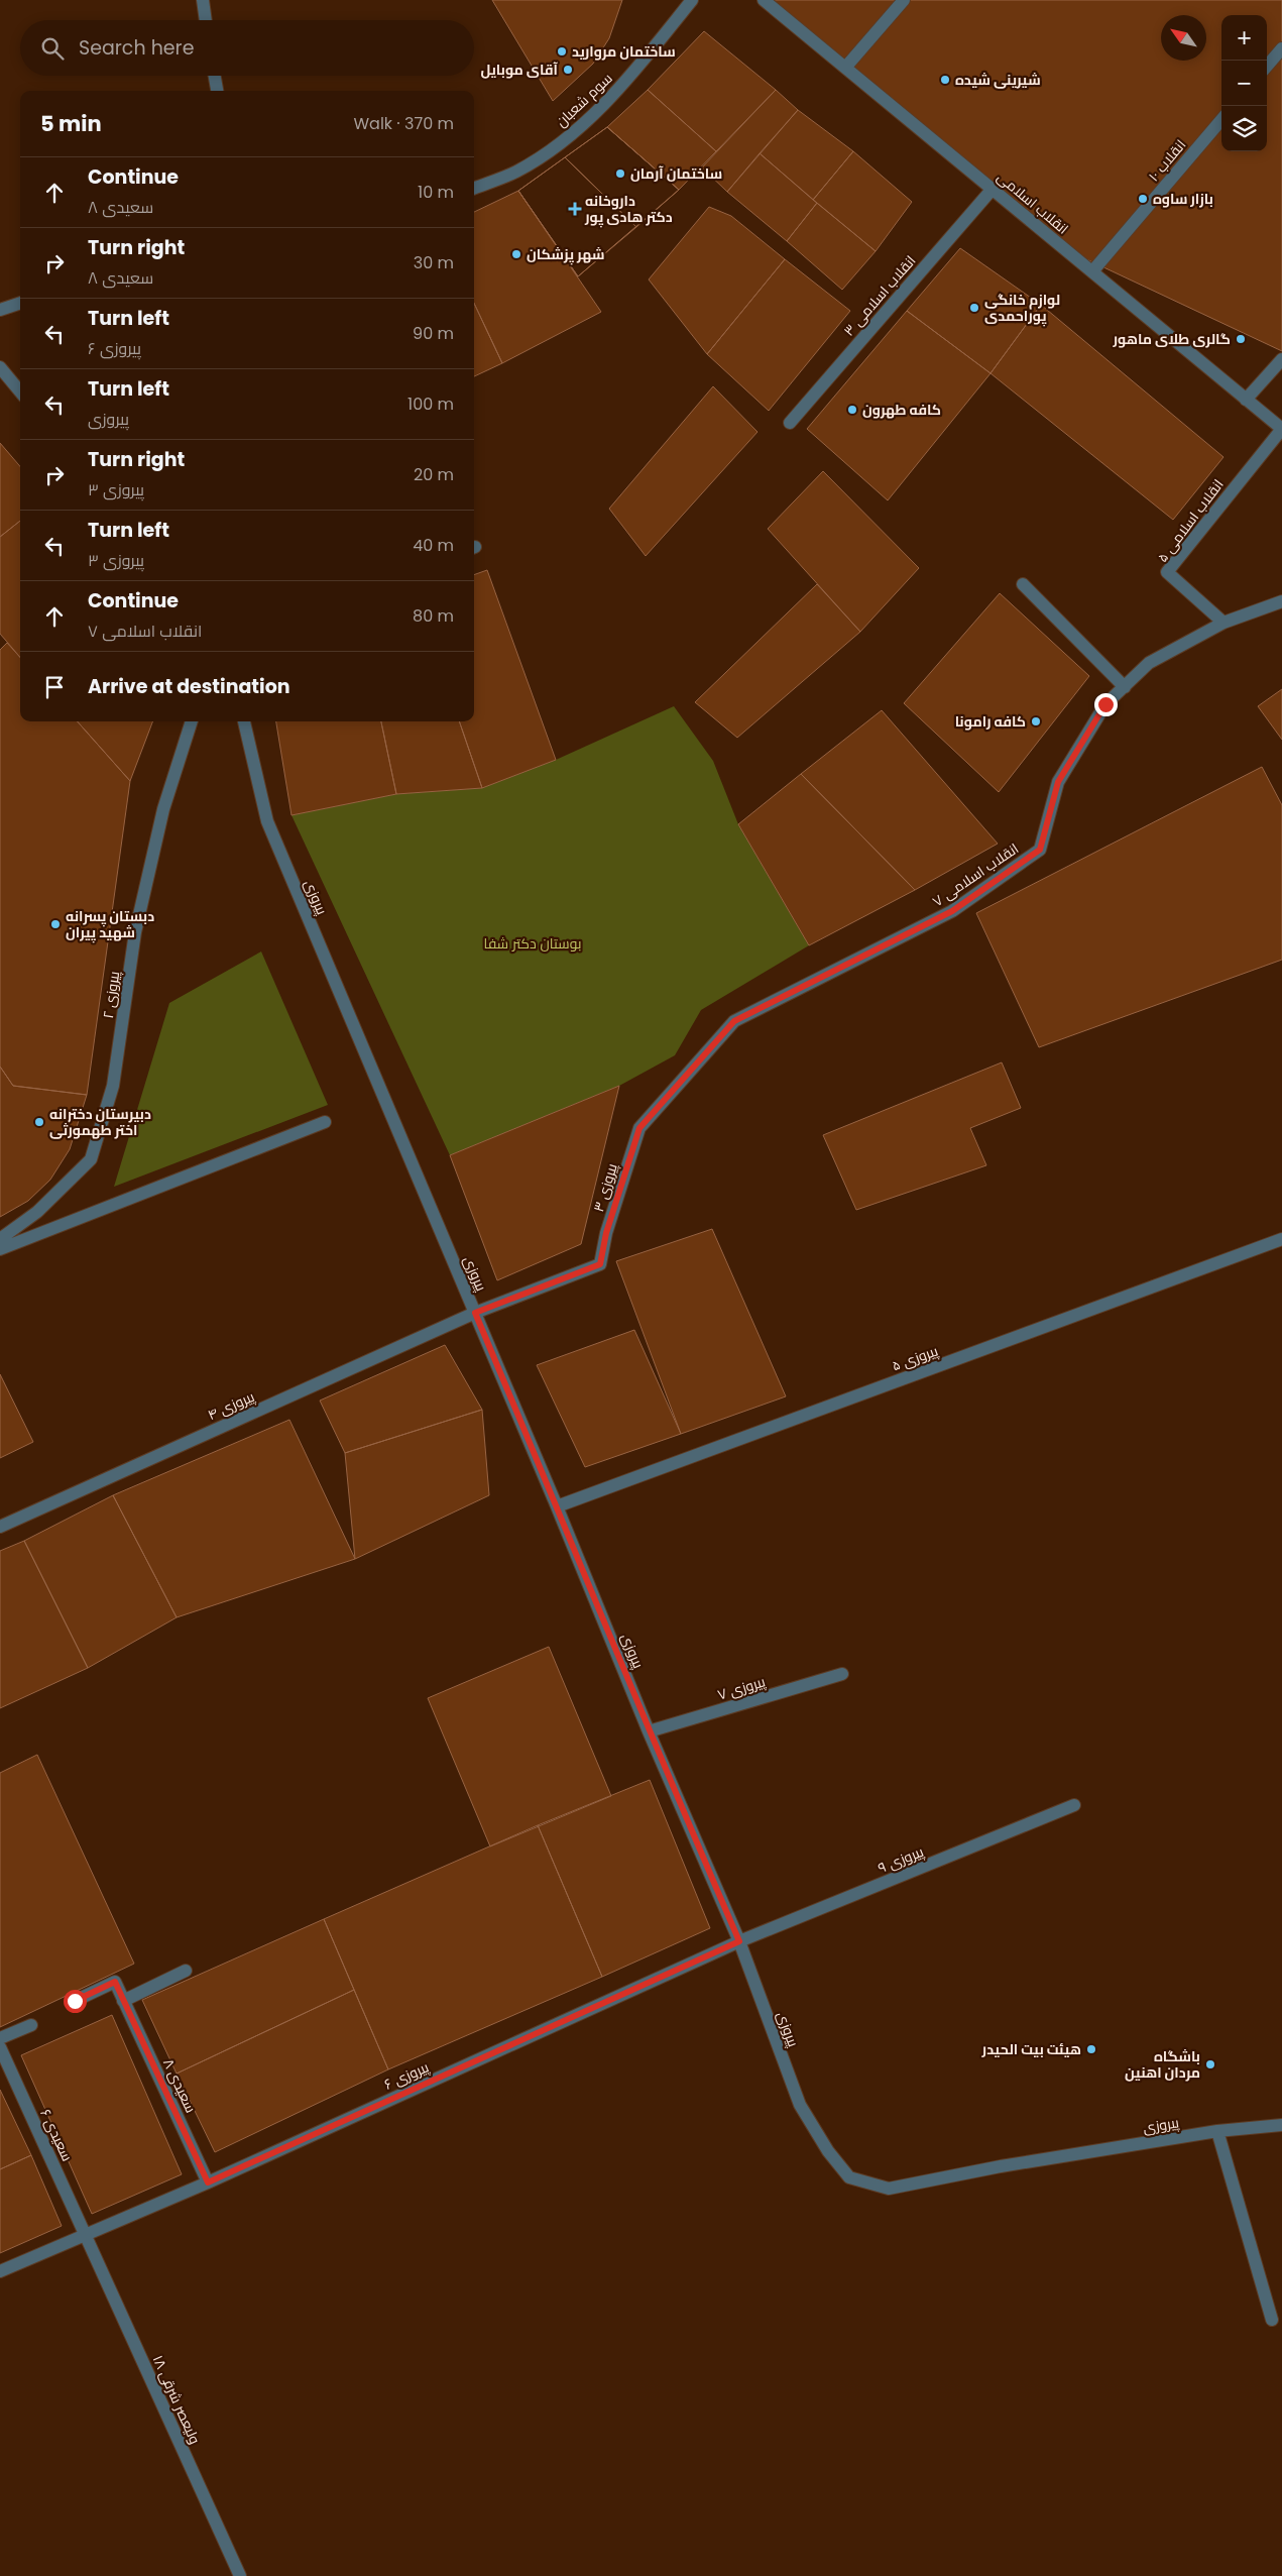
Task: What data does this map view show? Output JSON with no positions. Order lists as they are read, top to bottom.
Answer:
{
  "streets": {
    "street": [
      "سوم شعبان",
      "انقلاب ۱۰",
      "انقلاب اسلامی",
      "انقلاب اسلامی ۳",
      "انقلاب اسلامی ۵",
      "انقلاب اسلامی ۷",
      "پیروزی",
      "پیروزی ۲",
      "پیروزی ۳",
      "پیروزی ۵",
      "پیروزی ۴",
      "پیروزی ۷",
      "پیروزی ۹",
      "پیروزی ۶",
      "سعیدی ۸",
      "سعیدی ۶",
      "ولیعصر شرقی ۱۸"
    ]
  },
  "crossings": [
    ["انقلاب ۱۰", "انقلاب اسلامی"],
    ["انقلاب اسلامی", "انقلاب اسلامی ۳"],
    ["انقلاب اسلامی", "انقلاب اسلامی ۵"],
    ["انقلاب اسلامی ۵", "انقلاب اسلامی ۷"],
    ["انقلاب اسلامی ۷", "پیروزی ۳"],
    ["پیروزی", "پیروزی ۳"],
    ["پیروزی", "پیروزی ۵"],
    ["پیروزی", "پیروزی ۴"],
    ["پیروزی", "پیروزی ۷"],
    ["پیروزی", "پیروزی ۹"],
    ["پیروزی", "پیروزی ۶"],
    ["پیروزی ۳", "پیروزی ۴"],
    ["پیروزی ۹", "پیروزی ۶"],
    ["پیروزی ۶", "سعیدی ۸"],
    ["پیروزی ۶", "سعیدی ۶"],
    ["پیروزی ۶", "ولیعصر شرقی ۱۸"],
    ["سعیدی ۶", "ولیعصر شرقی ۱۸"]
  ],
  "parks": ["بوستان دکتر شفا"],
  "places": {
    "other": [
      "ساختمان مروارید",
      "آقای موبایل",
      "شیرینی شیده",
      "ساختمان آرمان",
      "بازار ساوه",
      "شهر پزشکان",
      "لوازم خانگی پوراحمدی",
      "گالری طلای ماهور",
      "کافه طهرون",
      "کافه رامونا",
      "دبستان پسرانه شهید پیران",
      "دبیرستان دخترانه اختر طهمورثی",
      "هیئت بیت الحیدر",
      "باشگاه مردان اهنین"
    ],
    "health": ["داروخانه دکتر هادی پور"]
  },
  "north": "top left",
  "page": {
    "map_buttons": ["+", "−"],
    "search": "Search here",
    "heading": ["5 min", "Walk · 370 m"],
    "list": [
      ["Continue", "سعیدی ۸", "10 m"],
      ["Turn right", "سعیدی ۸", "30 m"],
      ["Turn left", "پیروزی ۶", "90 m"],
      ["Turn left", "پیروزی", "100 m"],
      ["Turn right", "پیروزی ۳", "20 m"],
      ["Turn left", "پیروزی ۳", "40 m"],
      ["Continue", "انقلاب اسلامی ۷", "80 m"],
      "Arrive at destination"
    ]
  }
}
